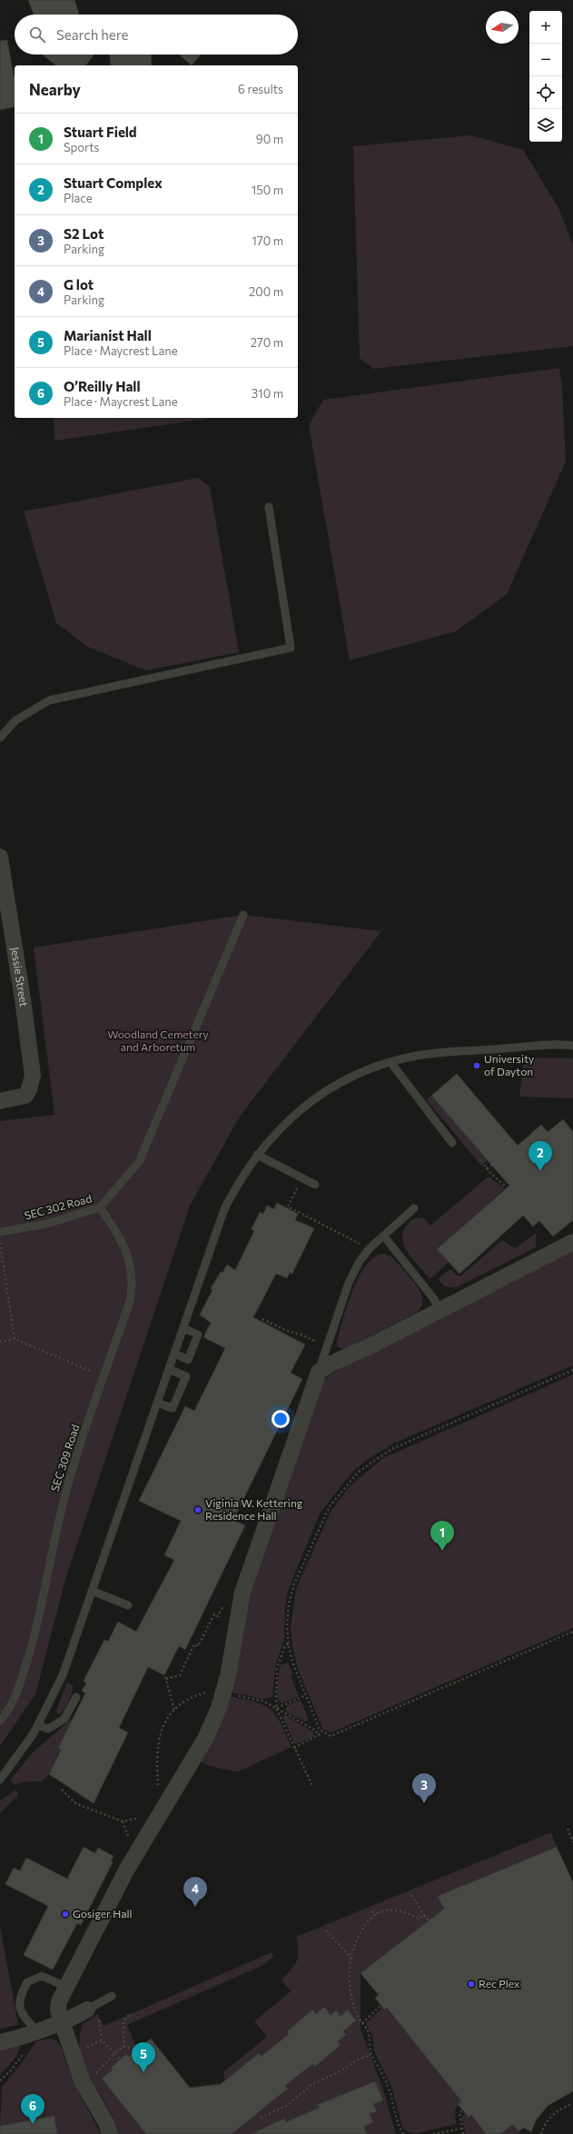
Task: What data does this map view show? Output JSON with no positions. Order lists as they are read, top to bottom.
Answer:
{
  "streets": {
    "street": ["Jessie Street"],
    "lane": ["SEC 302 Road", "SEC 309 Road"]
  },
  "crossings": [
    ["SEC 302 Road", "SEC 309 Road"]
  ],
  "parks": ["Woodland Cemetery and Arboretum"],
  "places": [
    "University of Dayton",
    "Viginia W. Kettering Residence Hall",
    "Gosiger Hall",
    "Rec Plex"
  ],
  "north": "left",
  "page": {
    "map_buttons": ["+", "−"],
    "search": "Search here",
    "heading": ["Nearby", "6 results"],
    "list": [
      {
        "mark": "1",
        "name": "Stuart Field",
        "note": "Sports",
        "value": "90 m"
      },
      {
        "mark": "2",
        "name": "Stuart Complex",
        "note": "Place",
        "value": "150 m"
      },
      {
        "mark": "3",
        "name": "S2 Lot",
        "note": "Parking",
        "value": "170 m"
      },
      {
        "mark": "4",
        "name": "G lot",
        "note": "Parking",
        "value": "200 m"
      },
      {
        "mark": "5",
        "name": "Marianist Hall",
        "note": "Place · Maycrest Lane",
        "value": "270 m"
      },
      {
        "mark": "6",
        "name": "O’Reilly Hall",
        "note": "Place · Maycrest Lane",
        "value": "310 m"
      }
    ],
    "pins": [
      "2",
      "1",
      "3",
      "4",
      "5",
      "6"
    ]
  }
}
